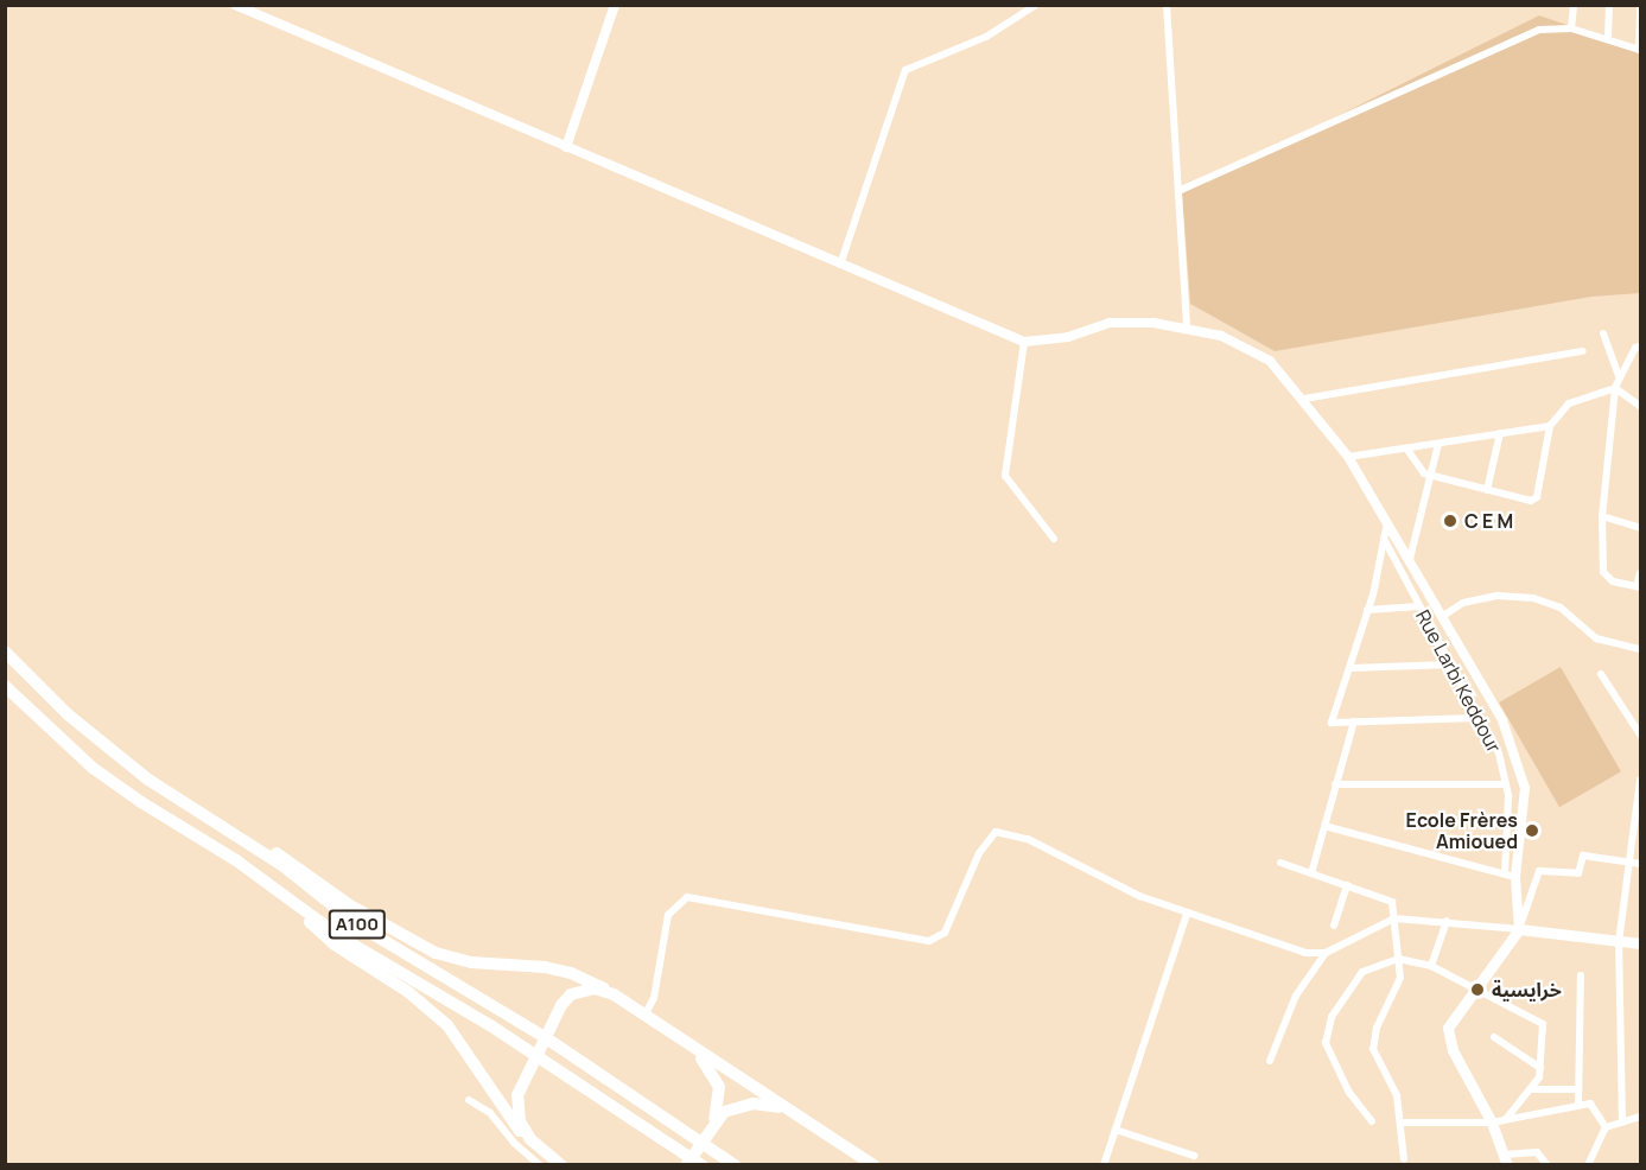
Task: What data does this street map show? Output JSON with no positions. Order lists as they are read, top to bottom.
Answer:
{
  "streets": {
    "highway": ["A100"],
    "street": ["Rue Larbi Keddour"]
  },
  "places": ["C E M", "Ecole Frères Amioued", "خرايسية"]
}
